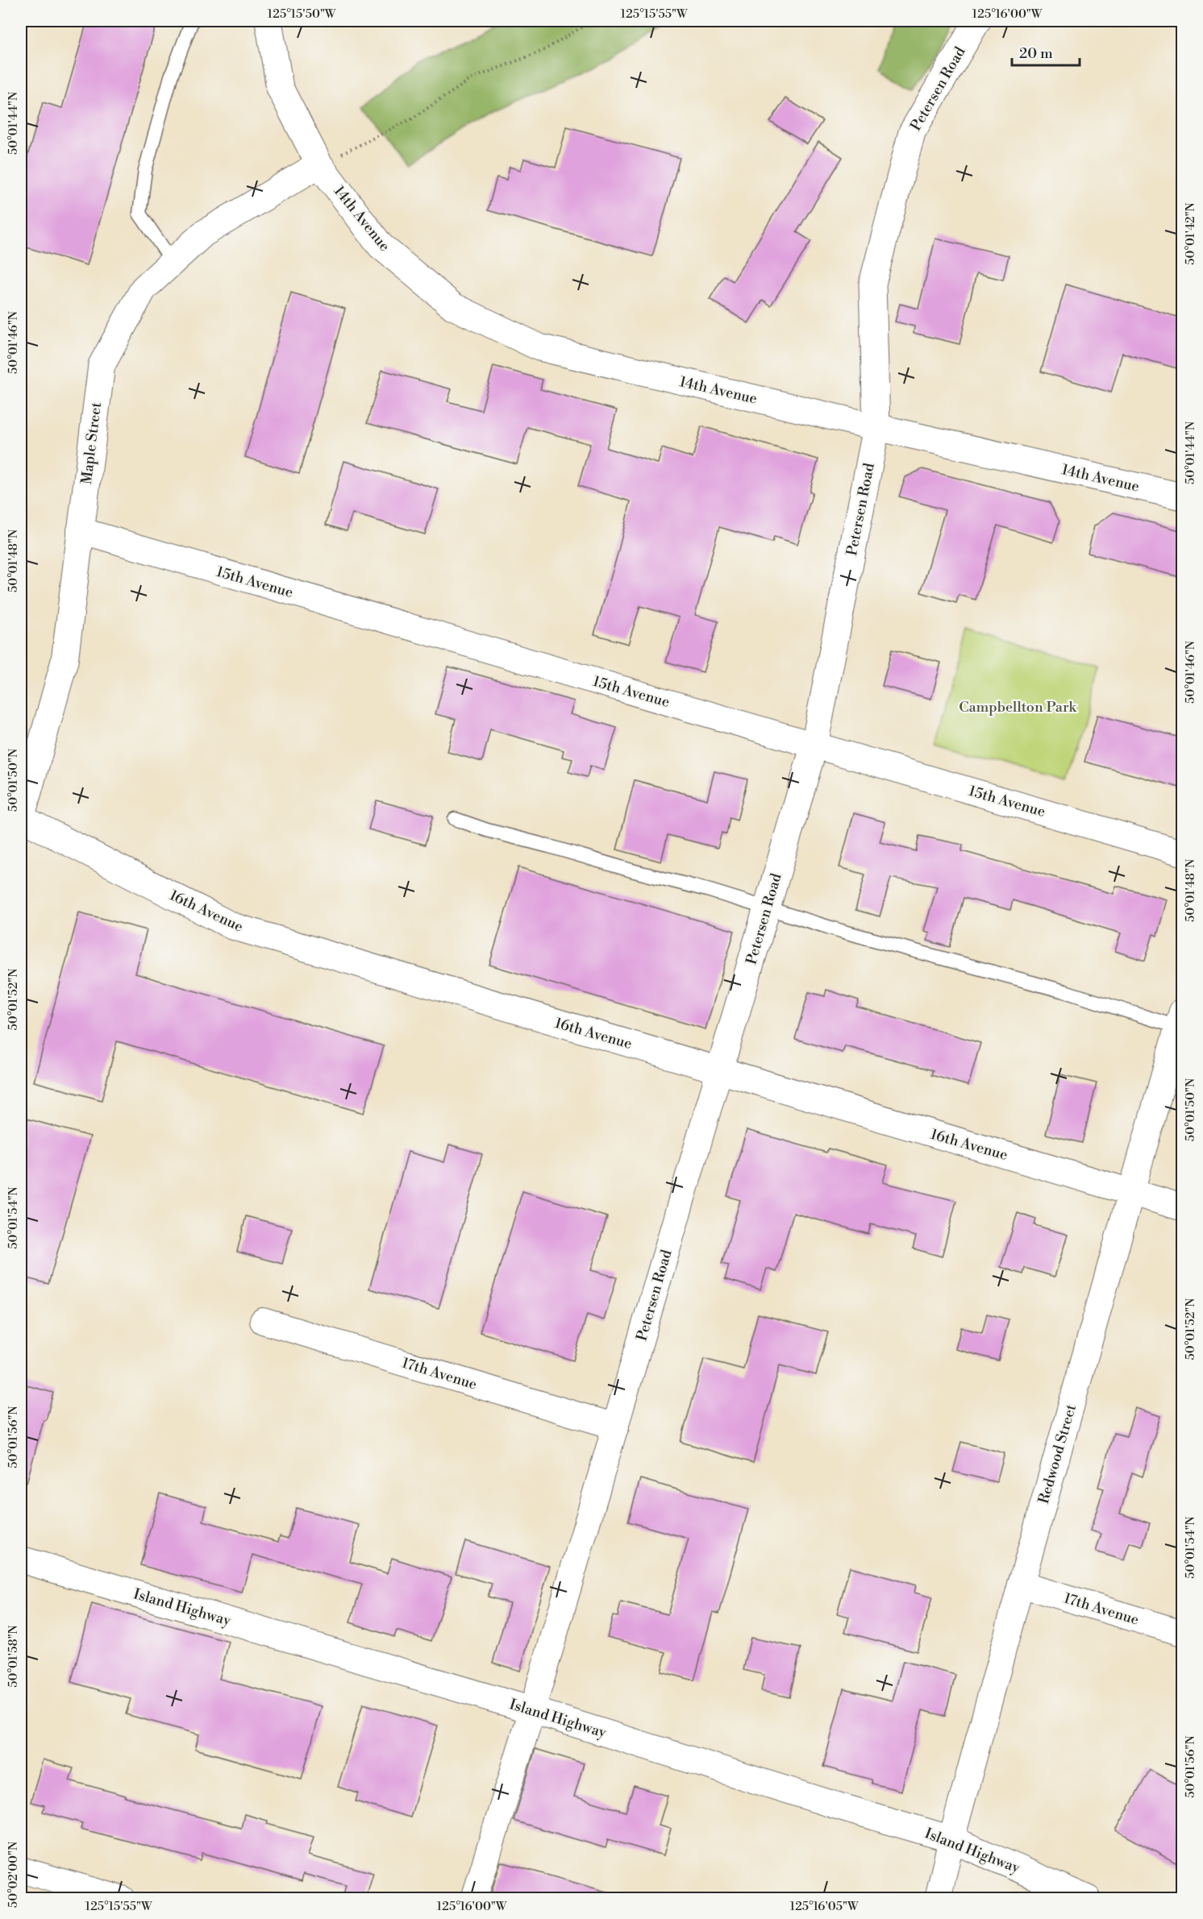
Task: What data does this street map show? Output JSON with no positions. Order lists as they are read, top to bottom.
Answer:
{
  "streets": {
    "street": [
      "Petersen Road",
      "14th Avenue",
      "Maple Street",
      "15th Avenue",
      "16th Avenue",
      "17th Avenue",
      "Redwood Street",
      "Island Highway"
    ]
  },
  "crossings": [
    ["Petersen Road", "14th Avenue"],
    ["Petersen Road", "15th Avenue"],
    ["Petersen Road", "16th Avenue"],
    ["Petersen Road", "17th Avenue"],
    ["Petersen Road", "Island Highway"],
    ["14th Avenue", "Maple Street"],
    ["Maple Street", "15th Avenue"],
    ["Maple Street", "16th Avenue"],
    ["16th Avenue", "Redwood Street"],
    ["17th Avenue", "Redwood Street"],
    ["Redwood Street", "Island Highway"]
  ],
  "parks": ["Campbellton Park"],
  "scale_bar": "20 m",
  "coordinates": [
    "125°15'50\"W",
    "125°15'55\"W",
    "125°16'00\"W",
    "50°01'44\"N",
    "50°01'42\"N",
    "50°01'46\"N",
    "50°01'48\"N",
    "50°01'50\"N",
    "50°01'52\"N",
    "50°01'54\"N",
    "50°01'56\"N",
    "50°01'58\"N",
    "50°02'00\"N",
    "125°16'05\"W"
  ]
}
